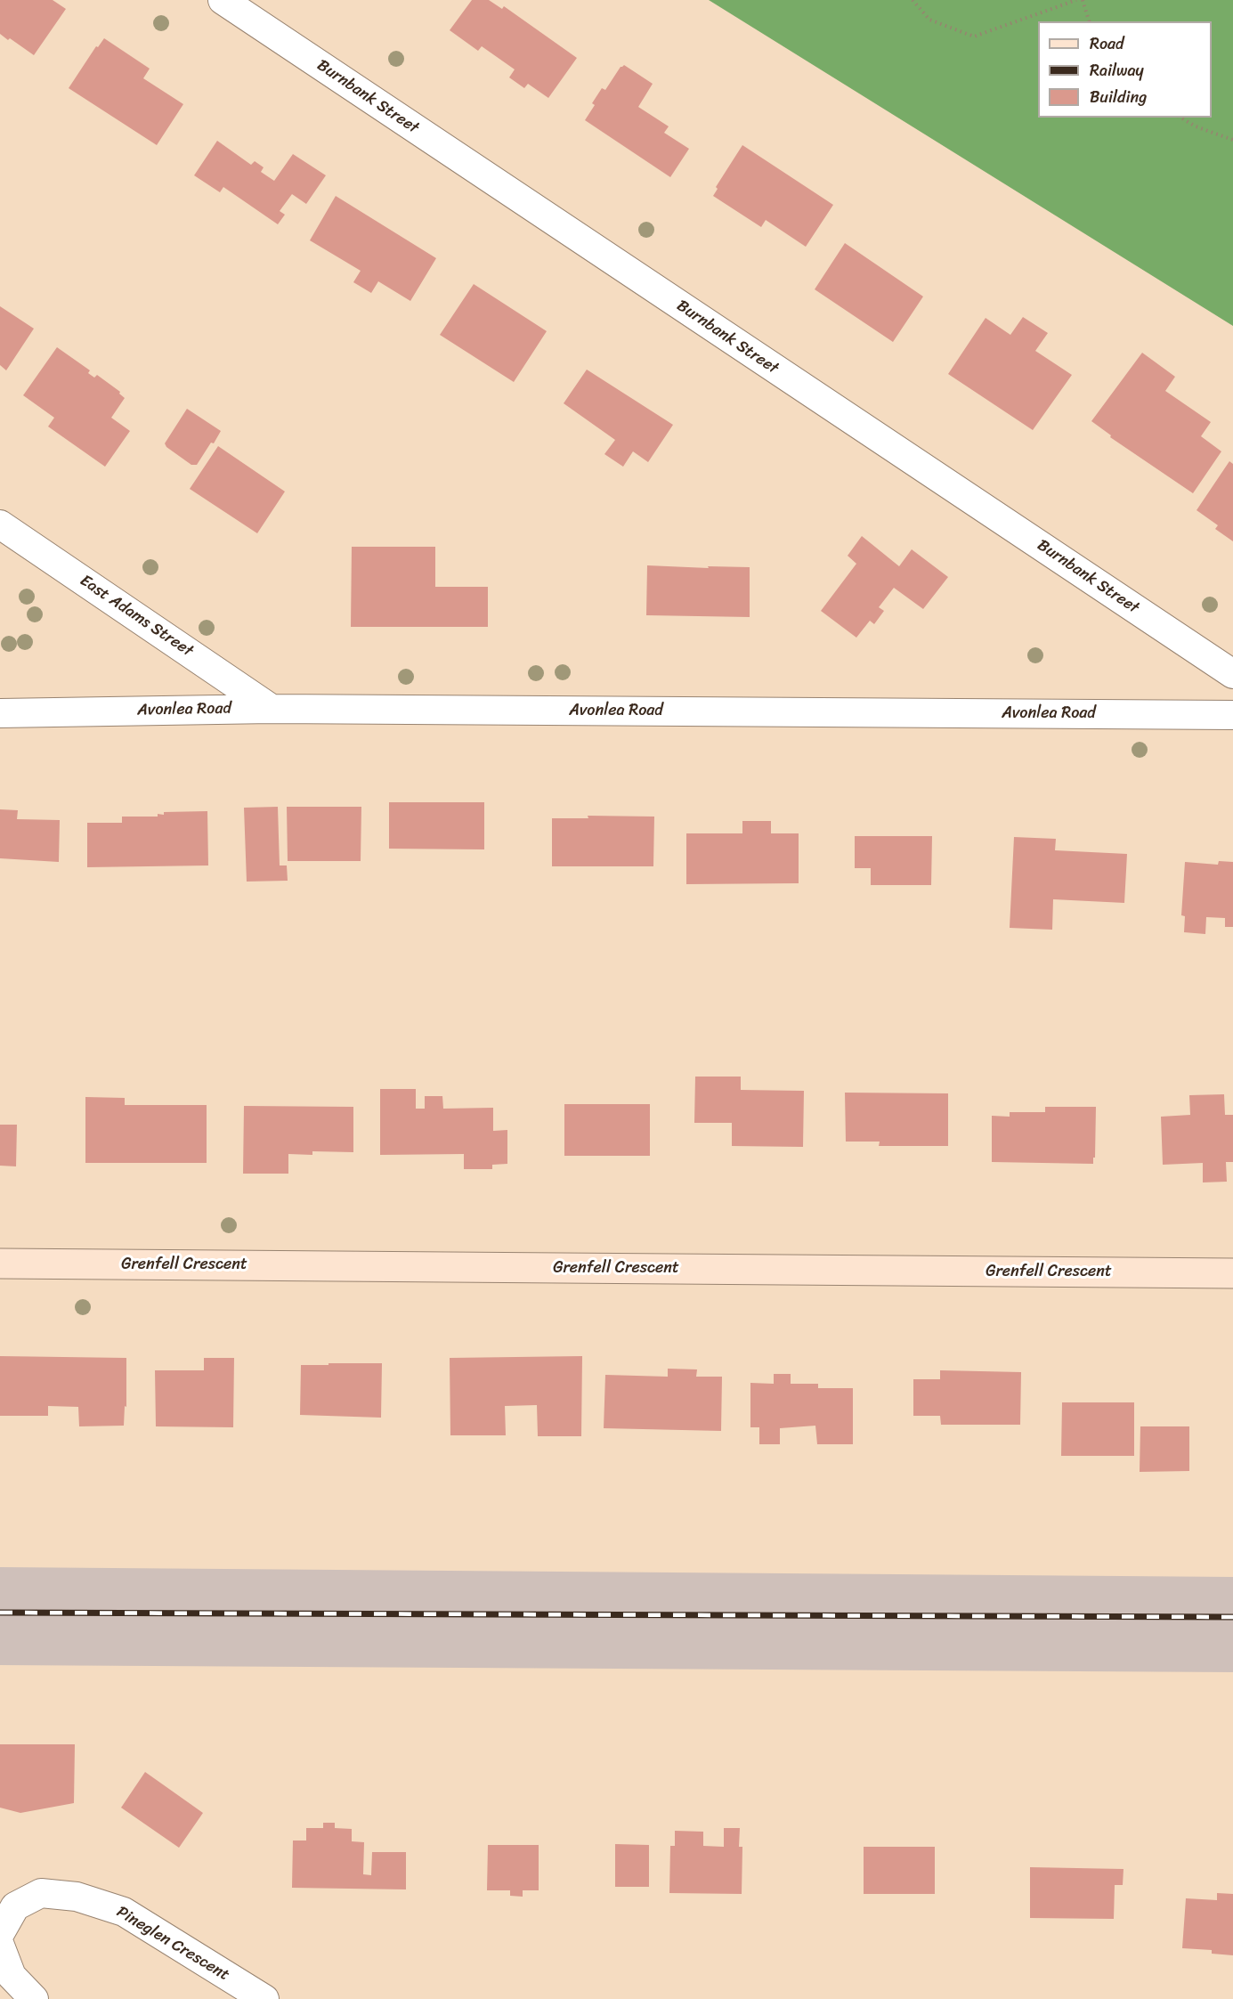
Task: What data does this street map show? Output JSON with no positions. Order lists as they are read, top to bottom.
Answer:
{
  "streets": {
    "street": [
      "Burnbank Street",
      "East Adams Street",
      "Avonlea Road",
      "Grenfell Crescent",
      "Pineglen Crescent"
    ]
  },
  "crossings": [
    ["East Adams Street", "Avonlea Road"]
  ],
  "legend": ["Road", "Railway", "Building"]
}
